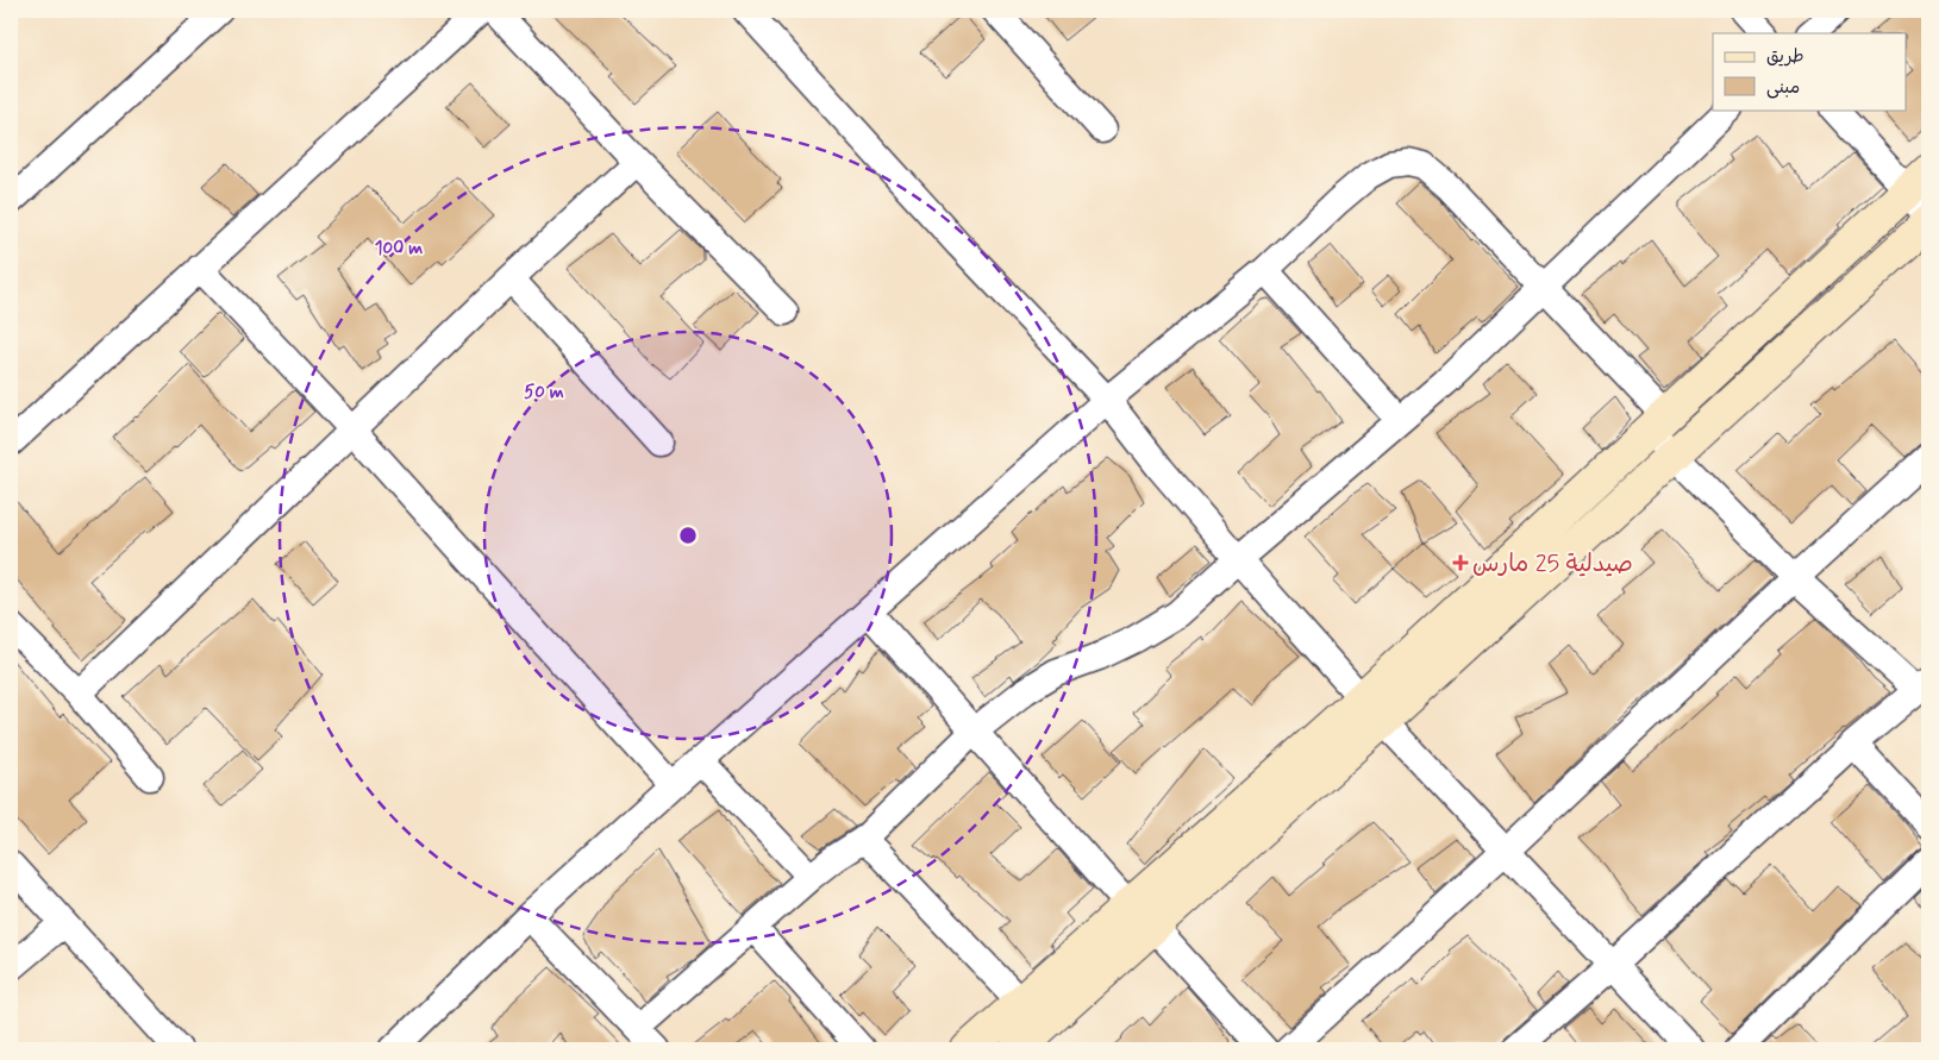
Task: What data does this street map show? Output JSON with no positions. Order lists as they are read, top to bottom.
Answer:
{
  "places": {
    "health": ["صيدلية 25 مارس"]
  },
  "legend": ["طريق", "مبنى"],
  "rings": ["100 m", "50 m"]
}
